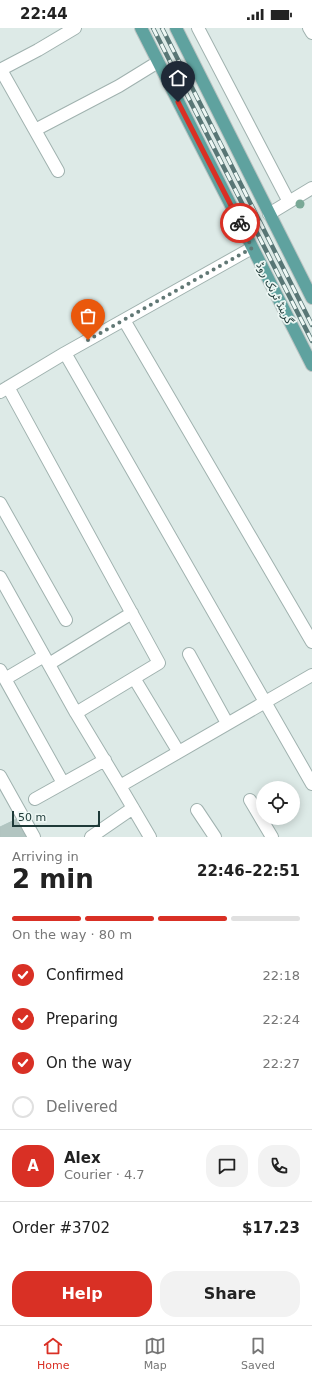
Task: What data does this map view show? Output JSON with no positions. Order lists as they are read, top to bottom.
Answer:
{
  "streets": {
    "main road": ["گرینڈ ٹرنک روڈ"]
  },
  "scale_bar": "50 m",
  "page": {
    "status": "22:44",
    "scale": "50 m",
    "heading": ["2 min", "Arriving in", "22:46–22:51"],
    "panel": [
      "Alex",
      "Courier · 4.7",
      "Order #3702",
      "$17.23"
    ],
    "bar": "On the way · 80 m",
    "list": [
      ["Confirmed", "22:18"],
      ["Preparing", "22:24"],
      ["On the way", "22:27"],
      "Delivered"
    ],
    "round": "A",
    "buttons": ["Help", "Share"],
    "tabs": ["Home", "Map", "Saved"]
  }
}
